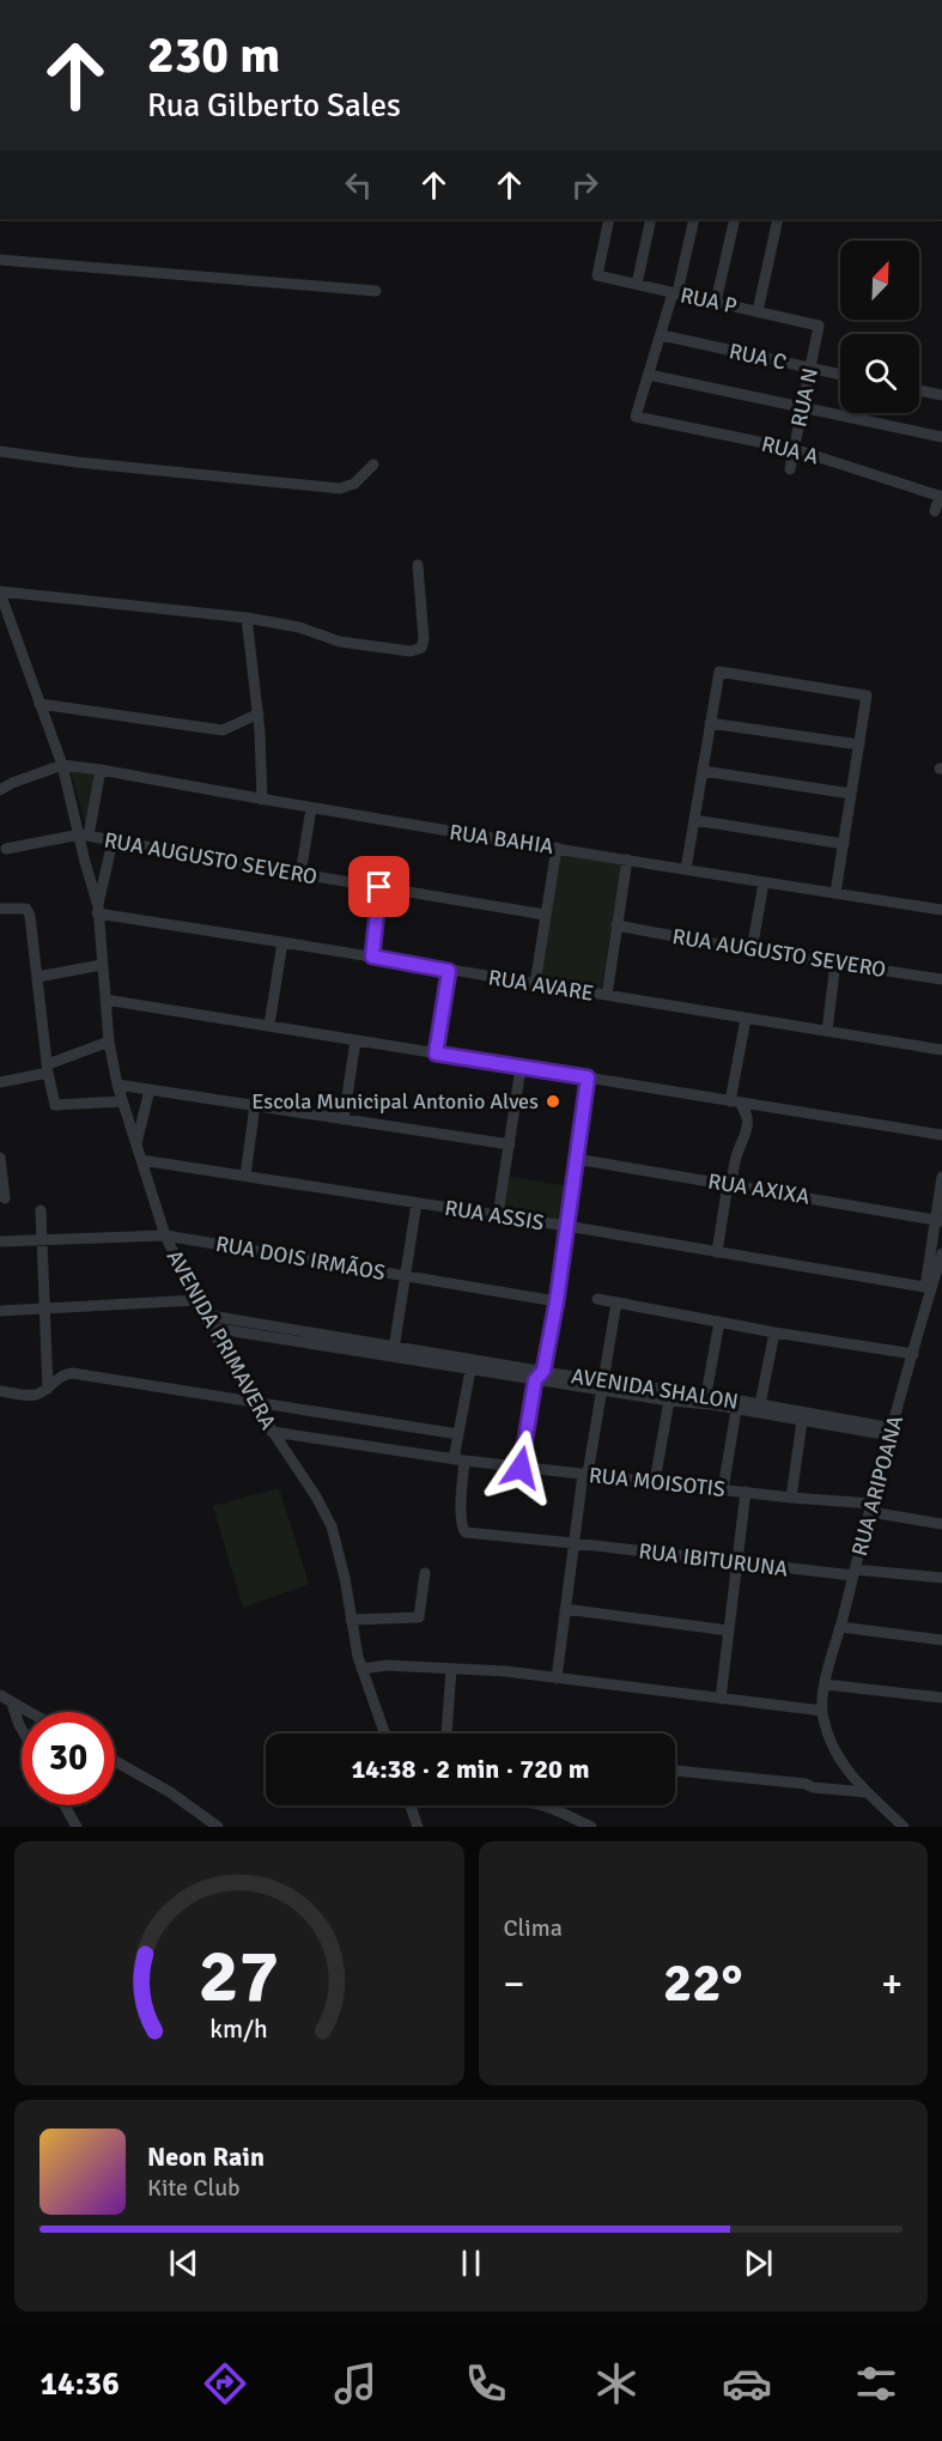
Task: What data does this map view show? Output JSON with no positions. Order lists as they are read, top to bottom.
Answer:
{
  "streets": {
    "street": [
      "RUA P",
      "RUA C",
      "RUA N",
      "RUA A",
      "RUA BAHIA",
      "RUA AUGUSTO SEVERO",
      "RUA AVARE",
      "RUA AXIXA",
      "RUA ASSIS",
      "RUA DOIS IRMÃOS",
      "AVENIDA PRIMAVERA",
      "AVENIDA SHALON",
      "RUA MOISOTIS",
      "RUA ARIPOANA",
      "RUA IBITURUNA"
    ]
  },
  "crossings": [
    ["RUA P", "RUA N"],
    ["RUA C", "RUA N"],
    ["RUA N", "RUA A"],
    ["RUA BAHIA", "AVENIDA PRIMAVERA"],
    ["RUA AUGUSTO SEVERO", "AVENIDA PRIMAVERA"],
    ["RUA AVARE", "AVENIDA PRIMAVERA"],
    ["RUA ASSIS", "AVENIDA PRIMAVERA"],
    ["RUA ASSIS", "RUA ARIPOANA"],
    ["RUA DOIS IRMÃOS", "AVENIDA PRIMAVERA"],
    ["AVENIDA PRIMAVERA", "AVENIDA SHALON"],
    ["AVENIDA PRIMAVERA", "RUA MOISOTIS"],
    ["AVENIDA SHALON", "RUA ARIPOANA"],
    ["RUA MOISOTIS", "RUA ARIPOANA"],
    ["RUA MOISOTIS", "RUA IBITURUNA"],
    ["RUA ARIPOANA", "RUA IBITURUNA"]
  ],
  "places": ["Escola Municipal Antonio Alves"],
  "north": "top right",
  "page": {
    "turn": ["230 m", "Rua Gilberto Sales"],
    "limit": "30",
    "trip": "14:38 · 2 min · 720 m",
    "tile": "Clima",
    "heat": ["−", "22°", "+"],
    "song": ["Neon Rain", "Kite Club"],
    "tabs": "14:36",
    "gauge": ["27", "km/h"]
  }
}
